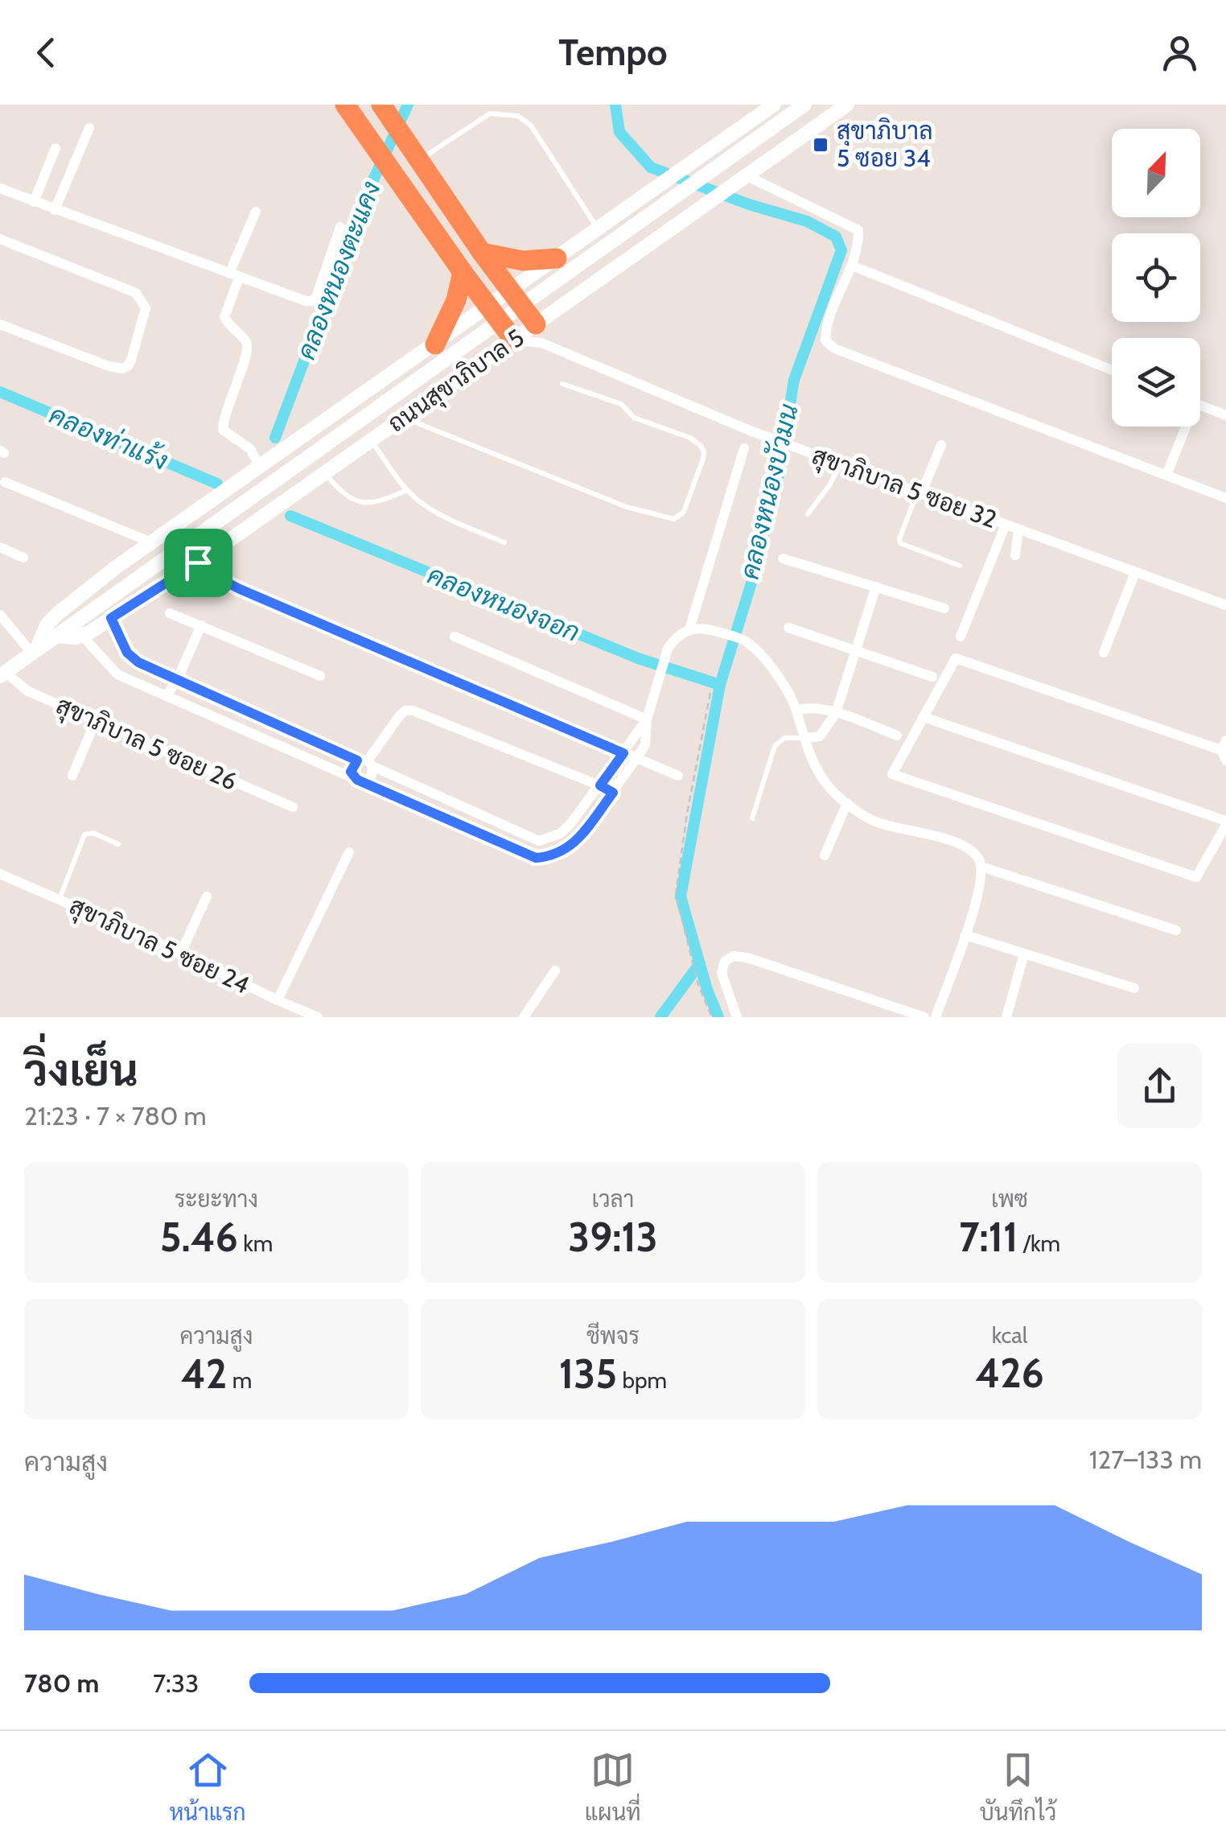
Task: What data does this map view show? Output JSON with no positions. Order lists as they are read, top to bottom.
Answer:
{
  "streets": {
    "main road": ["ถนนสุขาภิบาล 5"],
    "street": ["สุขาภิบาล 5 ซอย 32", "สุขาภิบาล 5 ซอย 26", "สุขาภิบาล 5 ซอย 24"]
  },
  "crossings": [
    ["ถนนสุขาภิบาล 5", "สุขาภิบาล 5 ซอย 32"],
    ["ถนนสุขาภิบาล 5", "สุขาภิบาล 5 ซอย 26"]
  ],
  "water": [
    "คลองหนองตะแคง",
    "คลองท่าแร้ง",
    "คลองหนองบัวมน",
    "คลองหนองจอก"
  ],
  "places": {
    "transit": ["สุขาภิบาล 5 ซอย 34"]
  },
  "north": "top right",
  "page": {
    "header": "Tempo",
    "heading": ["วิ่งเย็น", "21:23 · 7 × 780 m"],
    "stats": [
      ["ระยะทาง", "5.46 km"],
      ["เวลา", "39:13"],
      ["เพซ", "7:11 /km"],
      ["ความสูง", "42 m"],
      ["ชีพจร", "135 bpm"],
      ["kcal", "426"]
    ],
    "chart": ["ความสูง", "127–133 m"],
    "list": [
      {
        "name": "780 m",
        "note": "7:33"
      }
    ],
    "tabs": ["หน้าแรก", "แผนที่", "บันทึกไว้"]
  }
}
